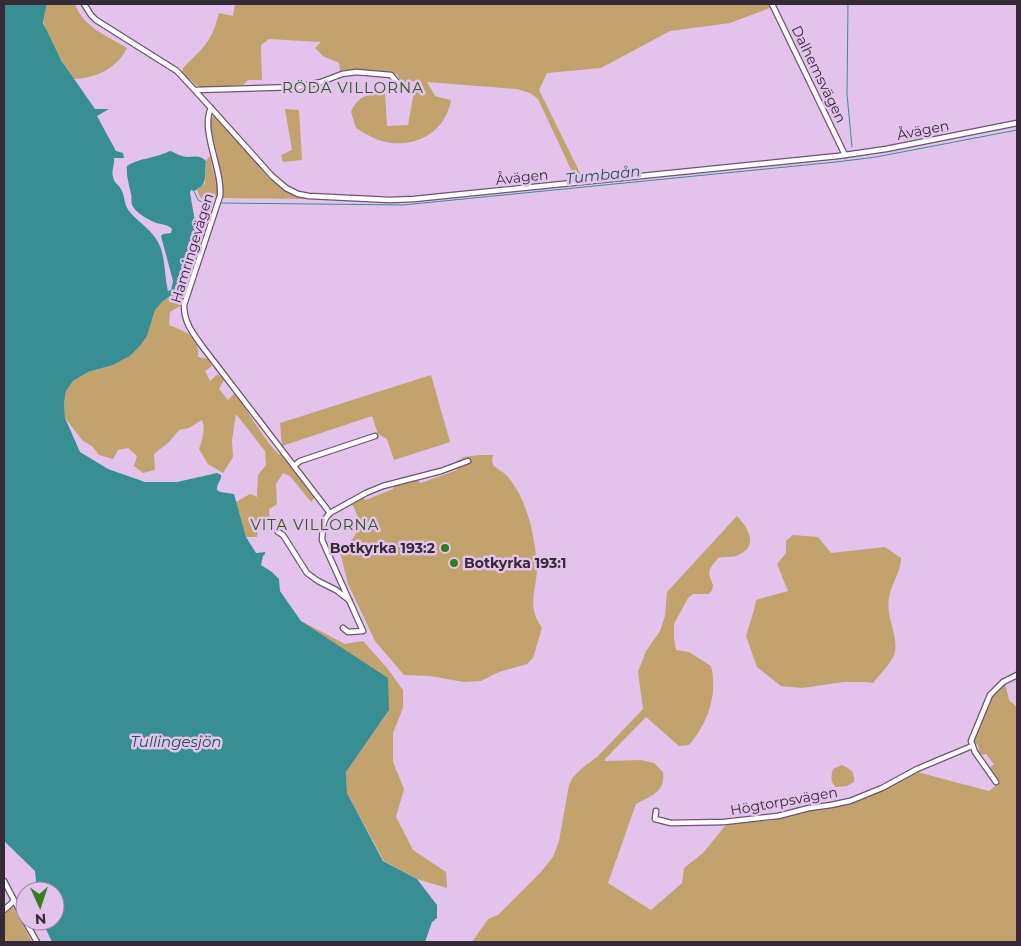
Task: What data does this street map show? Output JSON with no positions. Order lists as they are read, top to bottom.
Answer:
{
  "streets": {
    "street": [
      "Dalhemsvägen",
      "Åvägen",
      "Hamringevägen",
      "Högtorpsvägen"
    ]
  },
  "crossings": [
    ["Dalhemsvägen", "Åvägen"],
    ["Åvägen", "Hamringevägen"]
  ],
  "districts": ["RÖDA VILLORNA", "VITA VILLORNA"],
  "water": ["Tumbaån", "Tullingesjön"],
  "places": ["Botkyrka 193:2", "Botkyrka 193:1"],
  "north": "bottom"
}
